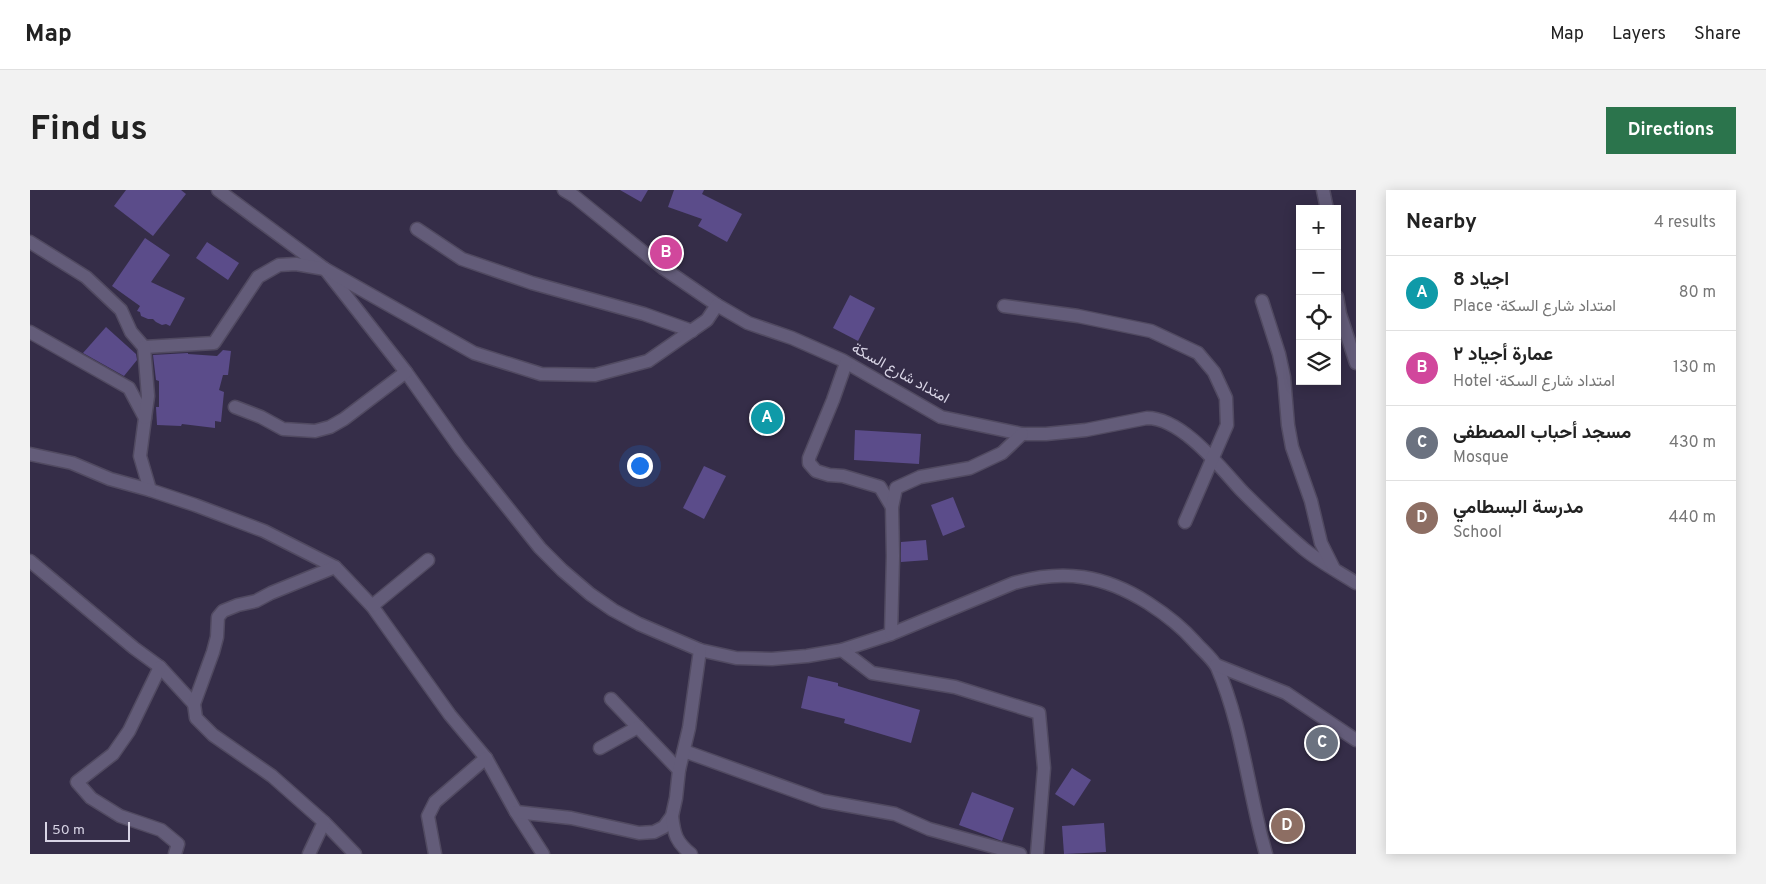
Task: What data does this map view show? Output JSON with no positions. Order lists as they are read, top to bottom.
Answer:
{
  "streets": {
    "street": ["امتداد شارع السكة"]
  },
  "scale_bar": "50 m",
  "page": {
    "header": "Map",
    "nav": ["Map", "Layers", "Share"],
    "buttons": "Directions",
    "title": "Find us",
    "heading": ["Nearby", "4 results"],
    "map_buttons": ["+", "−"],
    "pins": [
      "B",
      "A",
      "C",
      "D"
    ],
    "list": [
      {
        "mark": "A",
        "name": "اجياد 8",
        "note": "Place · امتداد شارع السكة",
        "value": "80 m"
      },
      {
        "mark": "B",
        "name": "عمارة أجياد ٢",
        "note": "Hotel · امتداد شارع السكة",
        "value": "130 m"
      },
      {
        "mark": "C",
        "name": "مسجد أحباب المصطفى",
        "note": "Mosque",
        "value": "430 m"
      },
      {
        "mark": "D",
        "name": "مدرسة البسطامي",
        "note": "School",
        "value": "440 m"
      }
    ],
    "scale": "50 m"
  }
}
